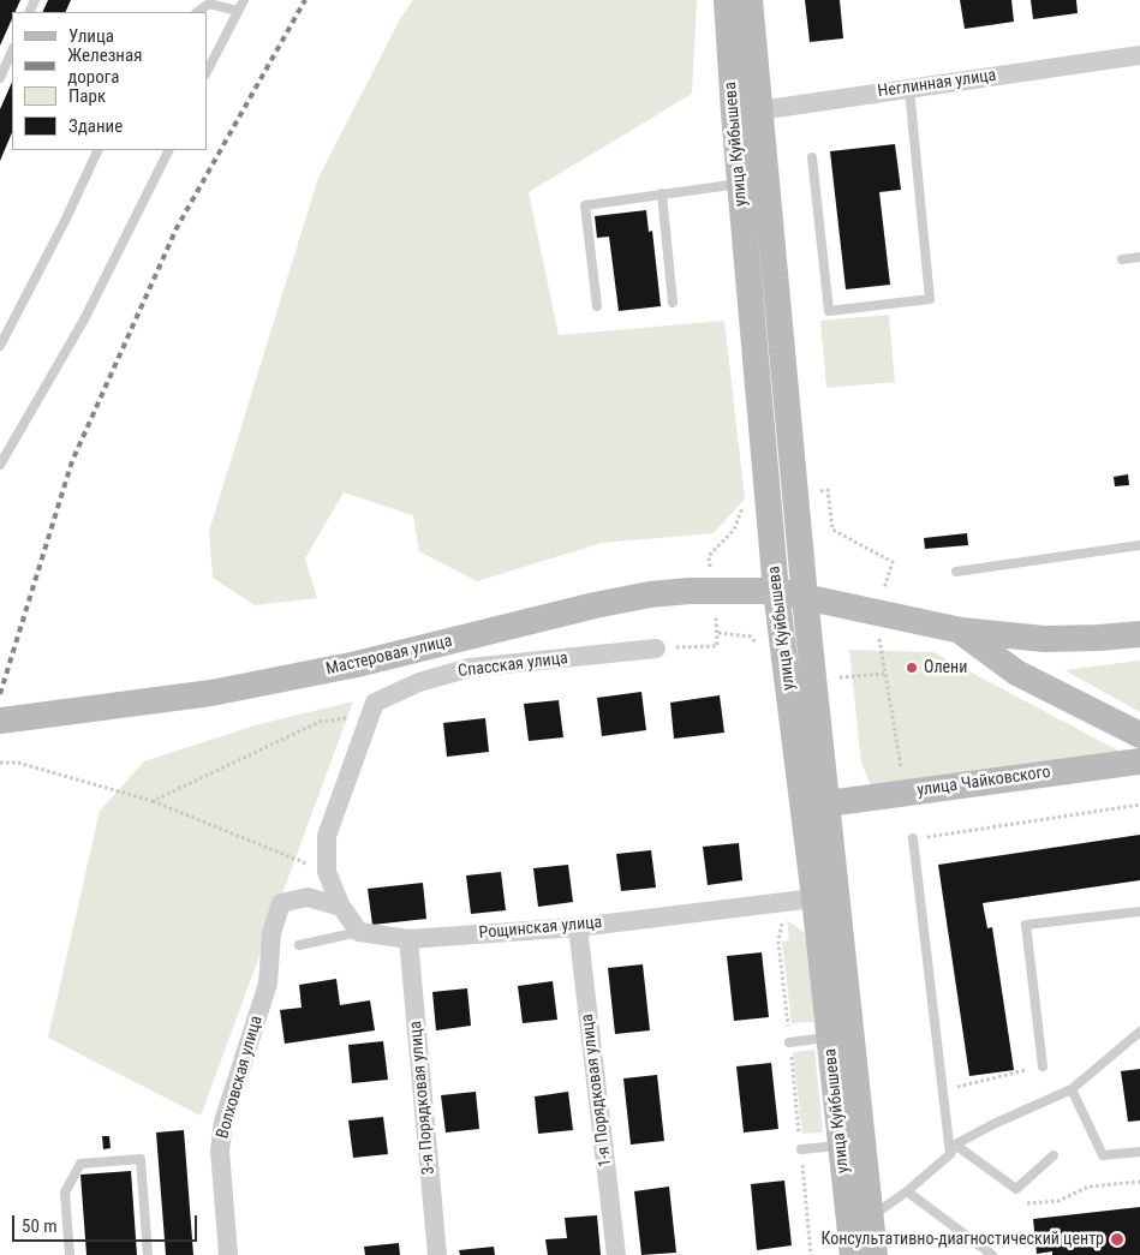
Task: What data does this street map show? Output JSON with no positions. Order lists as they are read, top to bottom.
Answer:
{
  "streets": {
    "main road": ["улица Куйбышева", "Мастеровая улица", "улица Чайковского"],
    "street": [
      "Неглинная улица",
      "Спасская улица",
      "Рощинская улица",
      "Волховская улица",
      "1-я Порядковая улица",
      "3-я Порядковая улица"
    ]
  },
  "crossings": [
    ["Неглинная улица", "улица Куйбышева"],
    ["улица Куйбышева", "Мастеровая улица"],
    ["улица Куйбышева", "улица Чайковского"],
    ["улица Куйбышева", "Рощинская улица"],
    ["Спасская улица", "Волховская улица"],
    ["Рощинская улица", "1-я Порядковая улица"],
    ["Рощинская улица", "3-я Порядковая улица"]
  ],
  "places": ["Олени", "Консультативно-диагностический центр"],
  "legend": [
    "Улица",
    "Железная дорога",
    "Парк",
    "Здание"
  ],
  "scale_bar": "50 m"
}
